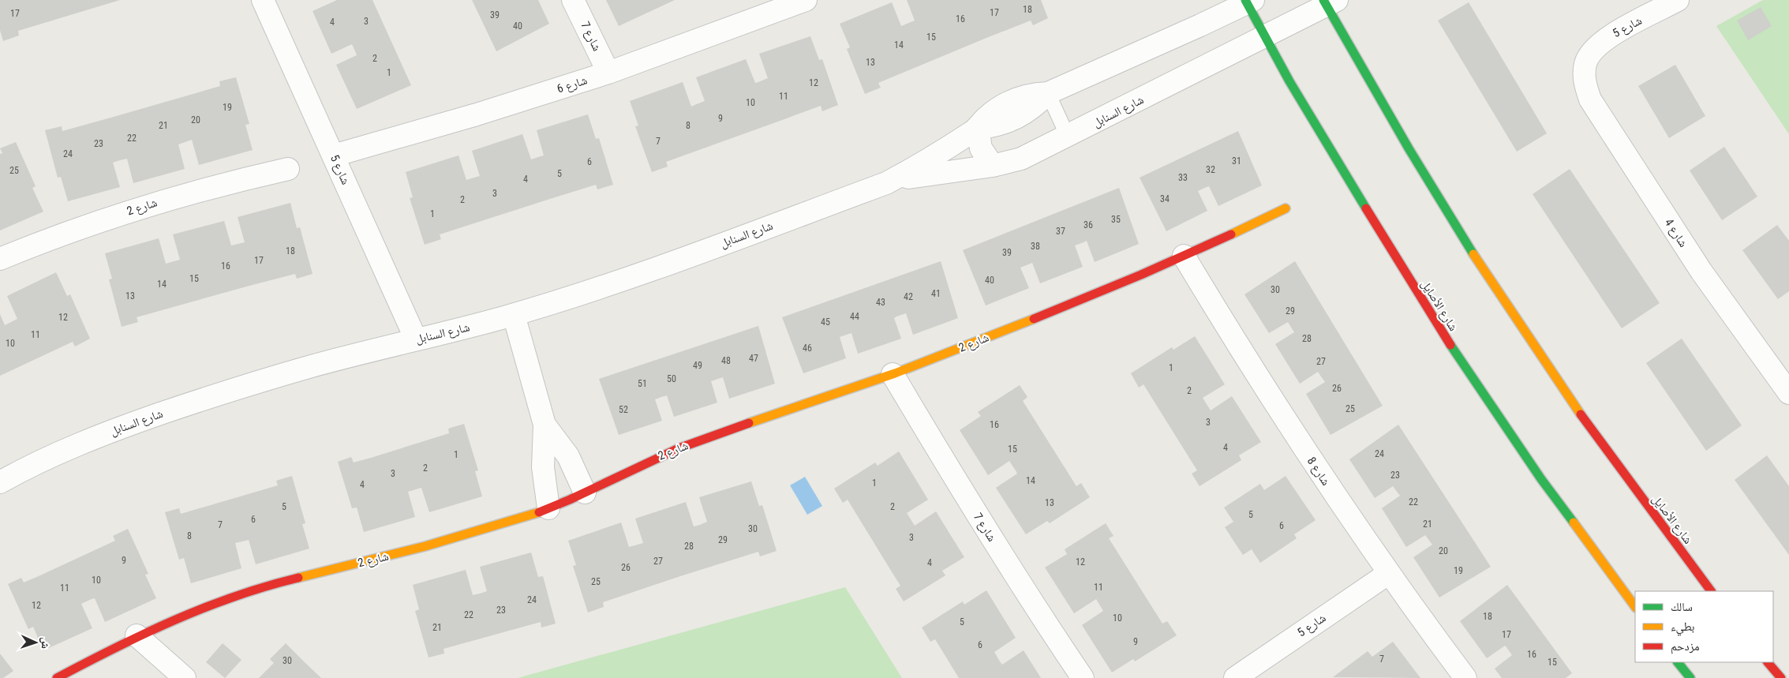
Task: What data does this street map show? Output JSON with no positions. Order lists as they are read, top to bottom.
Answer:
{
  "streets": {
    "main road": ["شارع 2", "شارع الأصايل"],
    "street": [
      "شارع 5",
      "شارع 7",
      "شارع 6",
      "شارع السنابل",
      "شارع 4",
      "شارع 8"
    ]
  },
  "crossings": [
    ["شارع 5", "شارع 6"],
    ["شارع 5", "شارع السنابل"],
    ["شارع 5", "شارع 4"],
    ["شارع 5", "شارع 8"],
    ["شارع 7", "شارع 6"],
    ["شارع 7", "شارع 2"],
    ["شارع السنابل", "شارع الأصايل"],
    ["شارع 2", "شارع 8"]
  ],
  "house_numbers": [
    "18",
    "17",
    "17",
    "39",
    "16",
    "3",
    "4",
    "40",
    "15",
    "14",
    "2",
    "13",
    "1",
    "12",
    "11",
    "10",
    "19",
    "9",
    "20",
    "21",
    "8",
    "22",
    "7",
    "23",
    "24",
    "31",
    "6",
    "32",
    "25",
    "5",
    "33",
    "4",
    "3",
    "34",
    "2",
    "1",
    "35",
    "36",
    "37",
    "38",
    "18",
    "39",
    "17",
    "16",
    "15",
    "40",
    "14",
    "30",
    "41",
    "13",
    "42",
    "43",
    "29",
    "44",
    "12",
    "45",
    "11",
    "28",
    "10",
    "46",
    "47",
    "48",
    "27",
    "49",
    "1",
    "50",
    "51",
    "26",
    "2",
    "25",
    "52",
    "3",
    "16",
    "4",
    "15",
    "24",
    "1",
    "2",
    "3",
    "23",
    "14",
    "1",
    "4",
    "22",
    "13",
    "5",
    "2",
    "5",
    "6",
    "21",
    "7",
    "6",
    "30",
    "8",
    "3",
    "29",
    "28",
    "20",
    "9",
    "27",
    "12",
    "4",
    "26",
    "19",
    "10",
    "25",
    "11",
    "11",
    "24",
    "12",
    "23",
    "22",
    "18",
    "10",
    "5",
    "21",
    "17",
    "9",
    "6",
    "16",
    "7",
    "30",
    "15"
  ],
  "legend": ["سالك", "بطيء", "مزدحم"],
  "north": "right"
}
